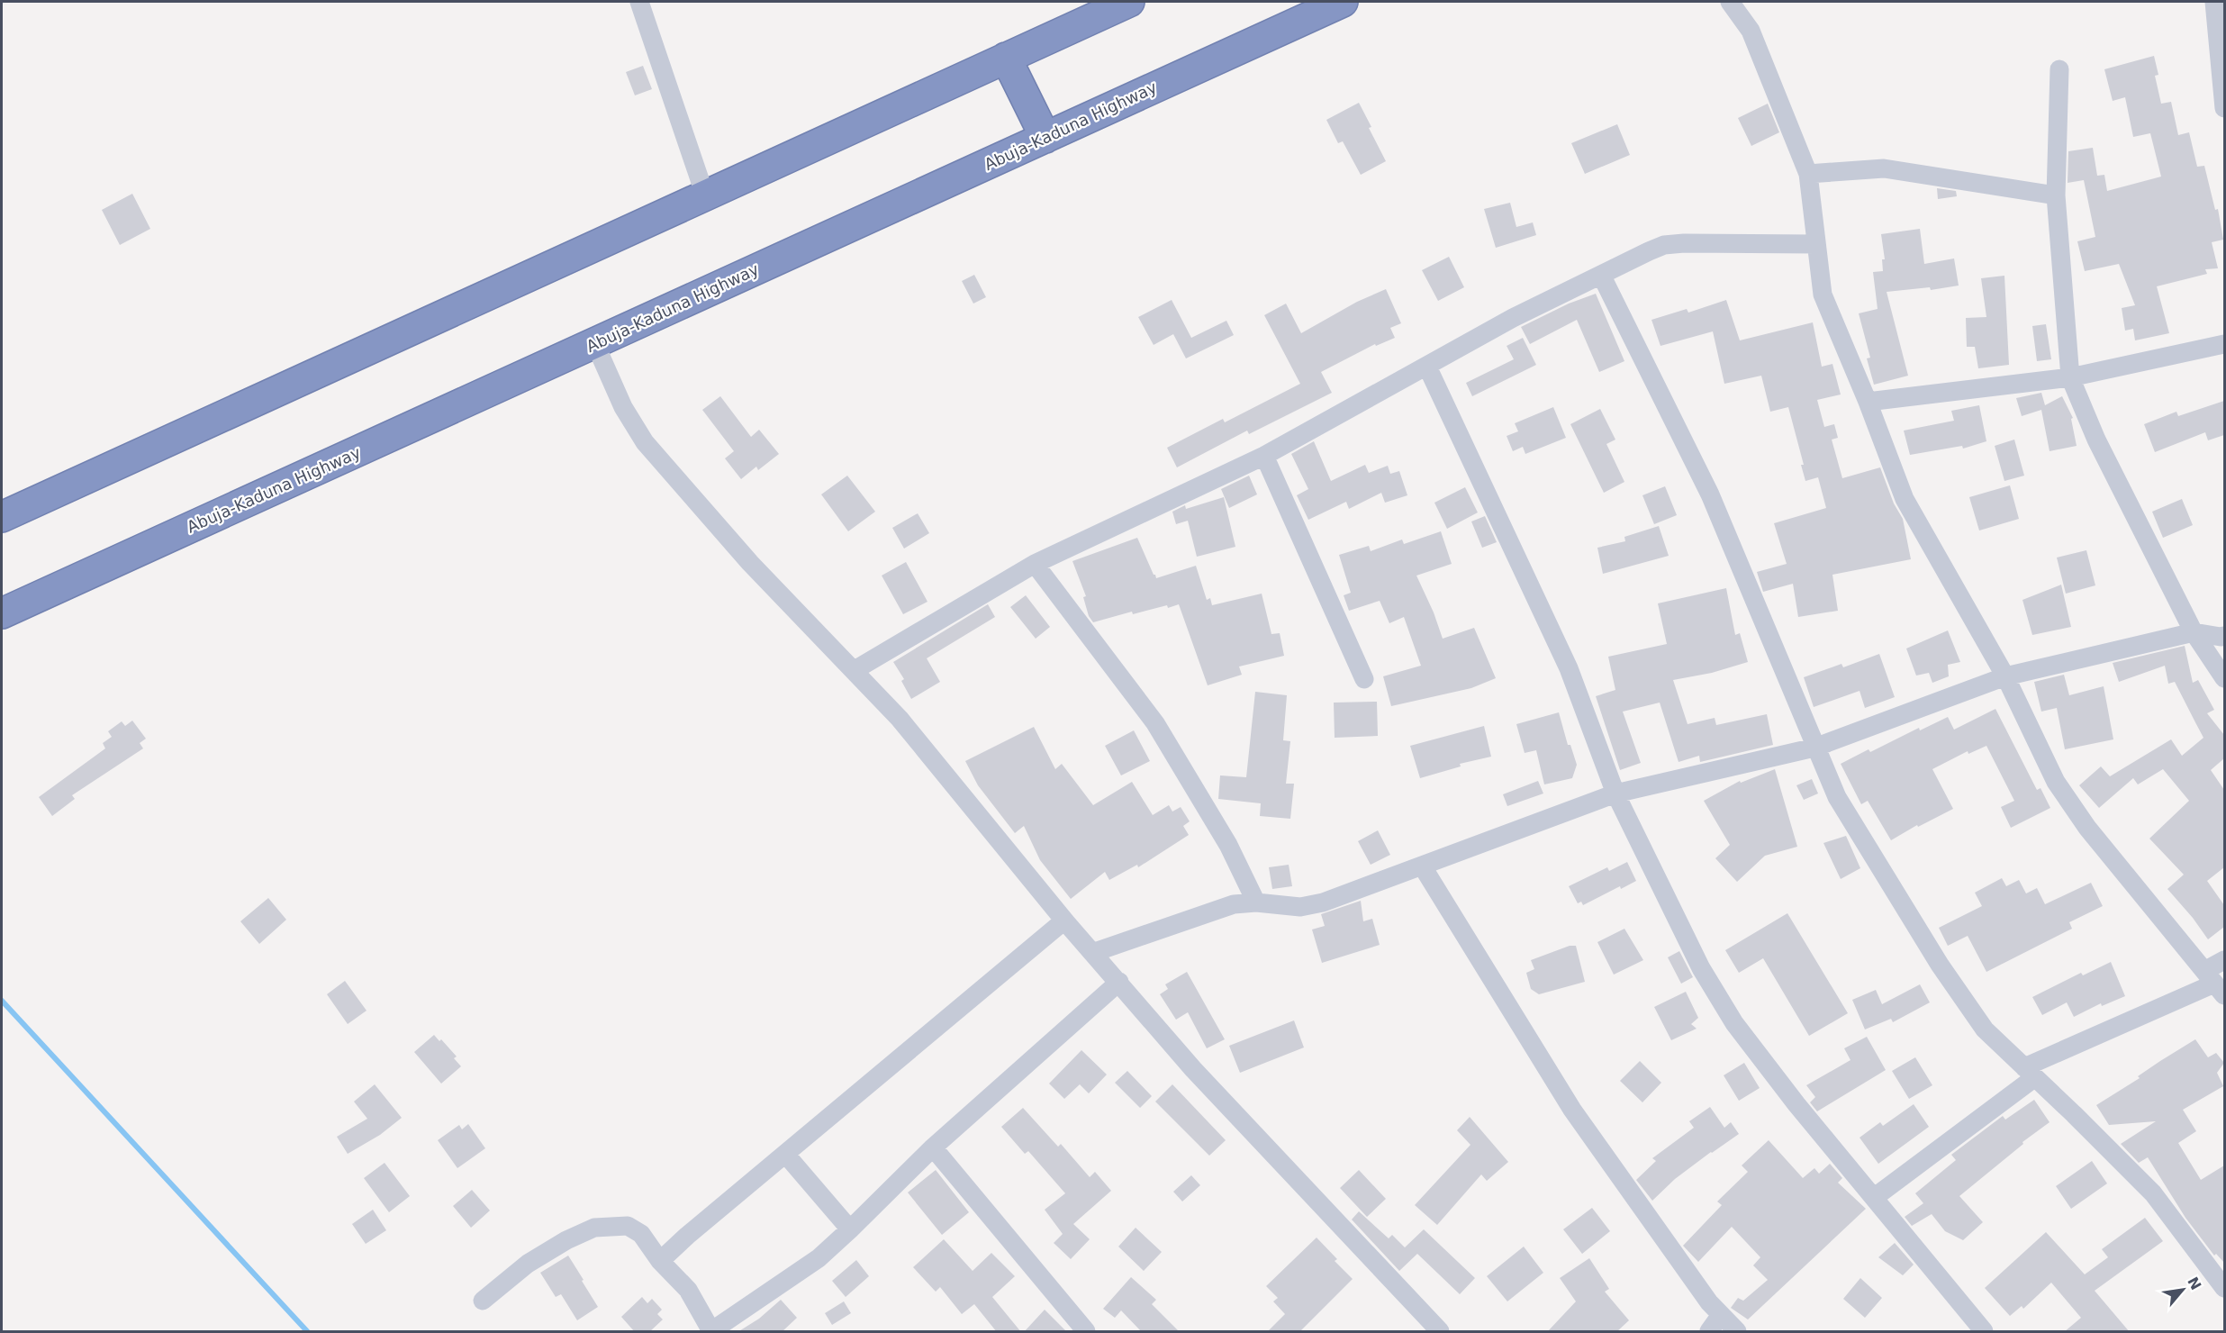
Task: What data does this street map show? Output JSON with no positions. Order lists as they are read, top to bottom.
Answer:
{
  "streets": {
    "highway": ["Abuja-Kaduna Highway"]
  },
  "north": "top right"
}
